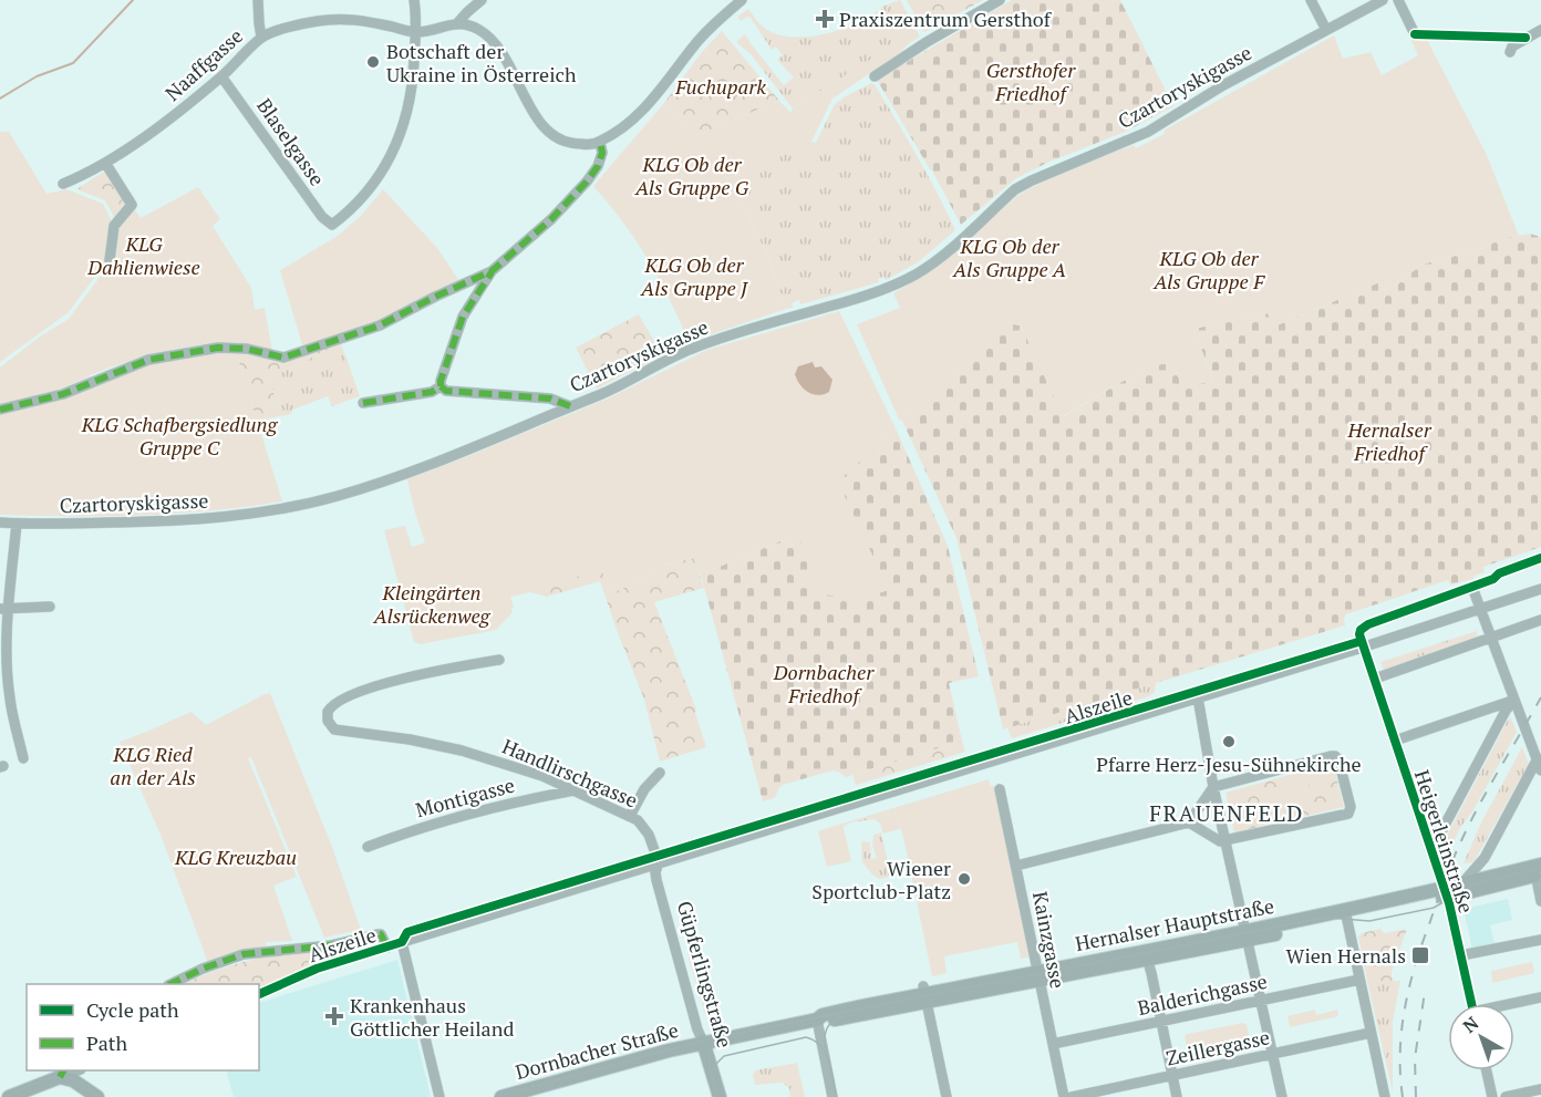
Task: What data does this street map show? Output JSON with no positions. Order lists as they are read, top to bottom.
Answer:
{
  "streets": {
    "main road": ["Hernalser Hauptstraße", "Güpferlingstraße", "Dornbacher Straße"],
    "street": [
      "Naaffgasse",
      "Czartoryskigasse",
      "Blaselgasse",
      "Alszeile",
      "Handlirschgasse",
      "Montigasse",
      "Heigerleinstraße",
      "Kainzgasse",
      "Balderichgasse",
      "Zeillergasse"
    ]
  },
  "crossings": [
    ["Naaffgasse", "Blaselgasse"],
    ["Alszeile", "Handlirschgasse"],
    ["Alszeile", "Heigerleinstraße"],
    ["Alszeile", "Güpferlingstraße"],
    ["Handlirschgasse", "Montigasse"],
    ["Handlirschgasse", "Güpferlingstraße"],
    ["Heigerleinstraße", "Hernalser Hauptstraße"],
    ["Hernalser Hauptstraße", "Kainzgasse"],
    ["Hernalser Hauptstraße", "Güpferlingstraße"],
    ["Hernalser Hauptstraße", "Dornbacher Straße"],
    ["Kainzgasse", "Balderichgasse"],
    ["Güpferlingstraße", "Dornbacher Straße"]
  ],
  "districts": ["FRAUENFELD"],
  "parks": [
    "Gersthofer Friedhof",
    "Fuchupark",
    "KLG Ob der Als Gruppe G",
    "KLG Dahlienwiese",
    "KLG Ob der Als Gruppe A",
    "KLG Ob der Als Gruppe F",
    "KLG Ob der Als Gruppe J",
    "KLG Schafbergsiedlung Gruppe C",
    "Hernalser Friedhof",
    "Kleingärten Alsrückenweg",
    "Dornbacher Friedhof",
    "KLG Ried an der Als",
    "KLG Kreuzbau"
  ],
  "places": {
    "health": ["Praxiszentrum Gersthof", "Krankenhaus Göttlicher Heiland"],
    "other": ["Botschaft der Ukraine in Österreich", "Pfarre Herz-Jesu-Sühnekirche", "Wiener Sportclub-Platz"],
    "transit": ["Wien Hernals"]
  },
  "legend": ["Cycle path", "Path"],
  "north": "top left"
}
